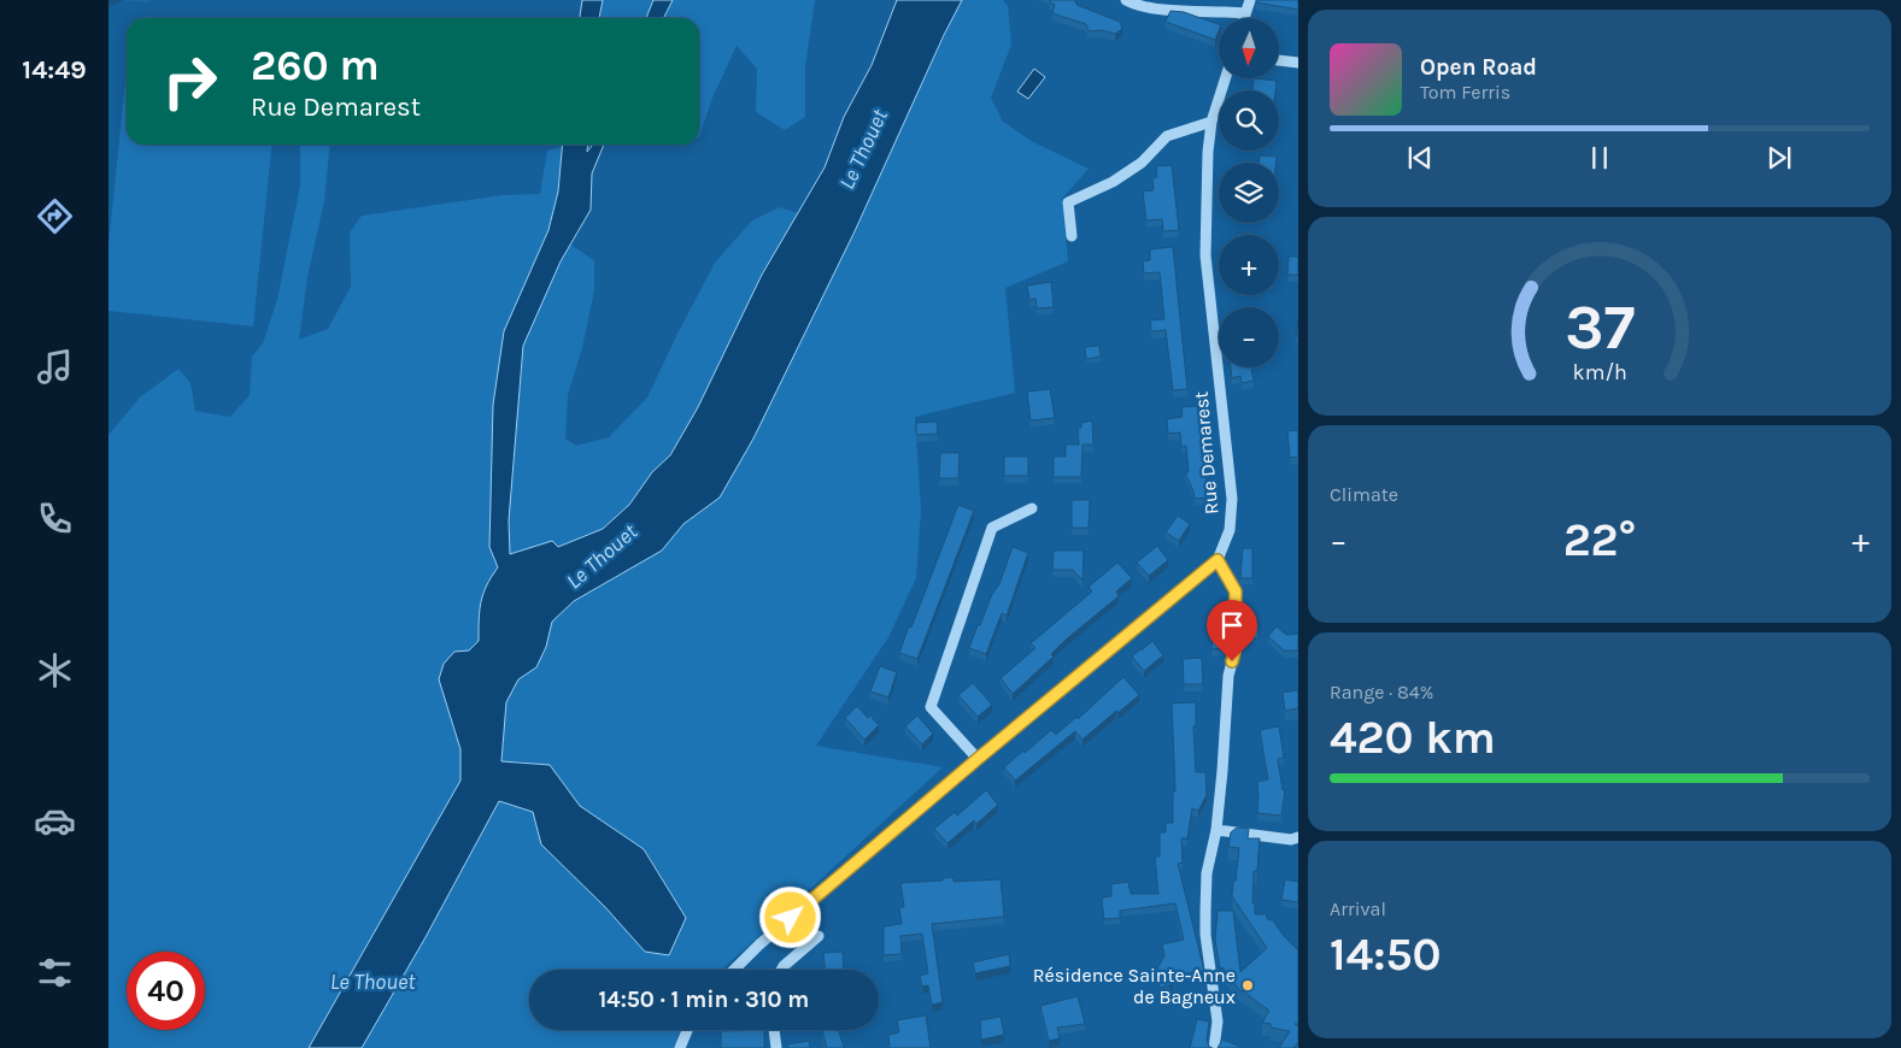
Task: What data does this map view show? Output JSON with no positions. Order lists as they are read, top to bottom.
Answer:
{
  "streets": {
    "street": ["Rue Demarest"]
  },
  "water": ["Le Thouet"],
  "places": ["Résidence Sainte-Anne de Bagneux"],
  "north": "bottom",
  "page": {
    "tabs": "14:49",
    "map_buttons": ["+", "−"],
    "turn": ["260 m", "Rue Demarest"],
    "song": ["Open Road", "Tom Ferris"],
    "tile": [
      "Climate",
      ["Range · 84%", "420 km"],
      ["Arrival", "14:50"]
    ],
    "heat": ["−", "22°", "+"],
    "limit": "40",
    "trip": "14:50 · 1 min · 310 m",
    "gauge": ["37", "km/h"]
  }
}
